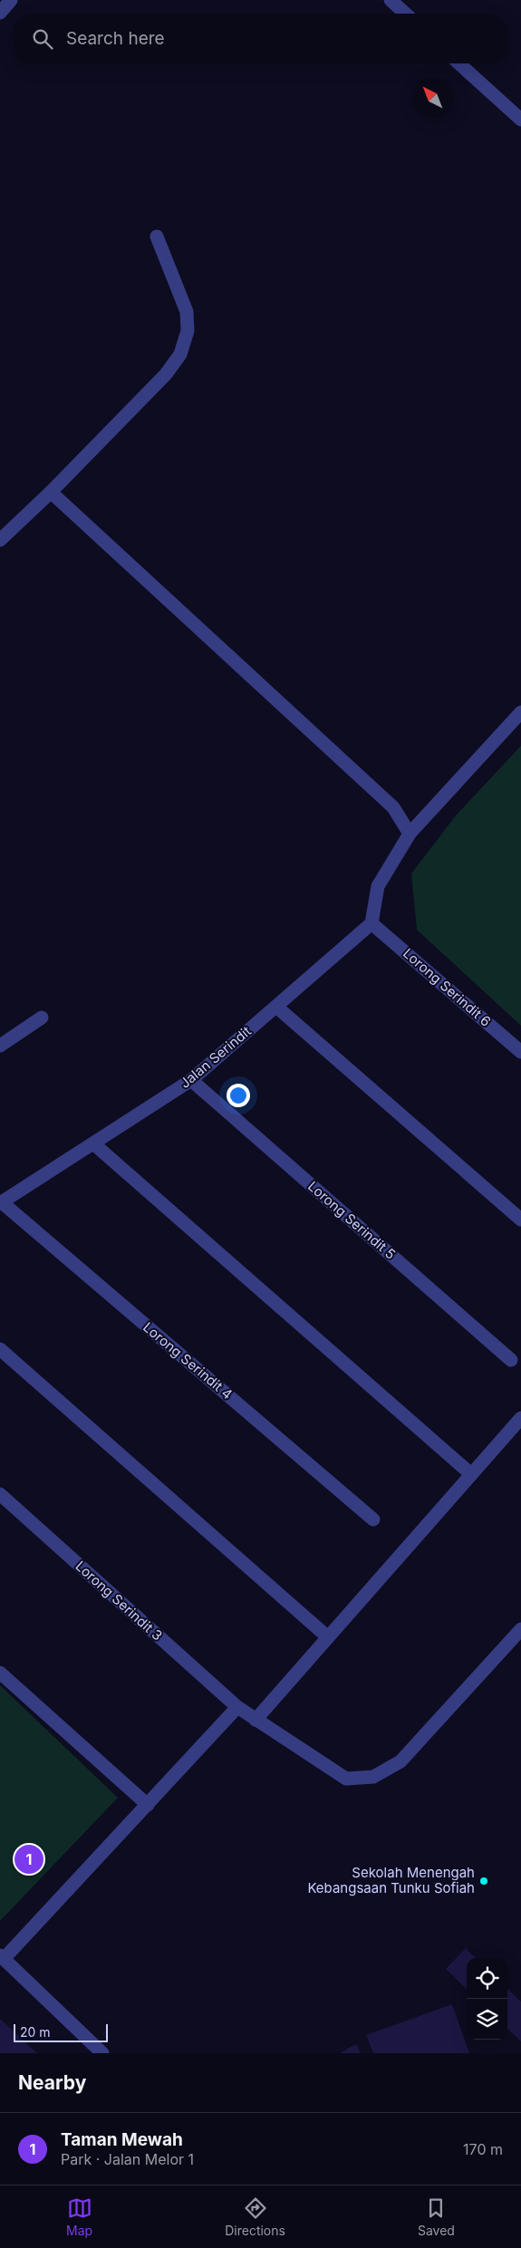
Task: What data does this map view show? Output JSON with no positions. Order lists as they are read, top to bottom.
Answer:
{
  "streets": {
    "street": [
      "Lorong Serindit 6",
      "Jalan Serindit",
      "Lorong Serindit 5",
      "Lorong Serindit 4",
      "Lorong Serindit 3"
    ]
  },
  "crossings": [
    ["Lorong Serindit 6", "Jalan Serindit"],
    ["Jalan Serindit", "Lorong Serindit 5"],
    ["Jalan Serindit", "Lorong Serindit 4"]
  ],
  "places": ["Sekolah Menengah Kebangsaan Tunku Sofiah"],
  "scale_bar": "20 m",
  "north": "top left",
  "page": {
    "search": "Search here",
    "pins": "1",
    "scale": "20 m",
    "heading": "Nearby",
    "list": [
      {
        "mark": "1",
        "name": "Taman Mewah",
        "note": "Park · Jalan Melor 1",
        "value": "170 m"
      }
    ],
    "nav": ["Map", "Directions", "Saved"]
  }
}
